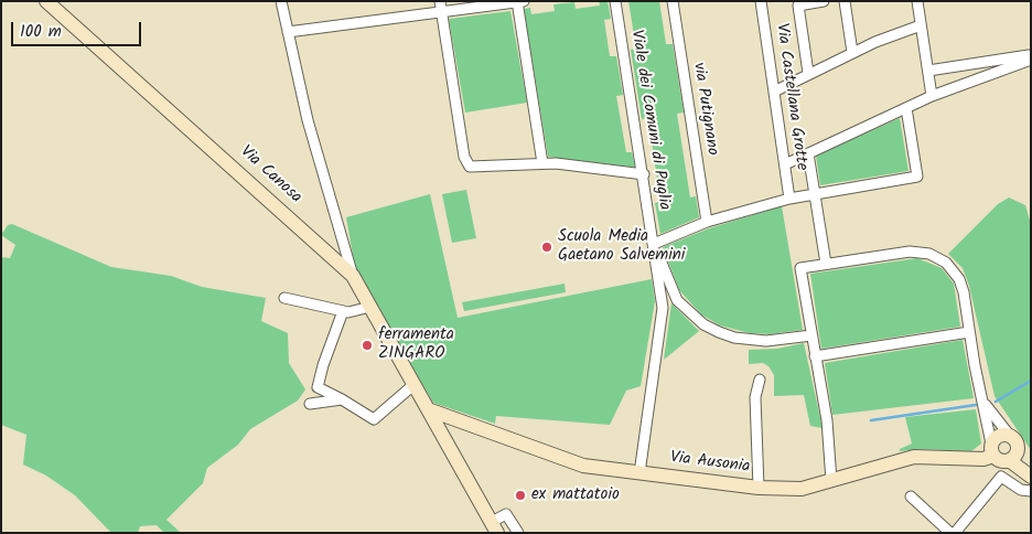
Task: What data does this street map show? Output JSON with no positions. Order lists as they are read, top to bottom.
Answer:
{
  "streets": {
    "main road": ["Via Canosa", "Via Ausonia"],
    "street": ["Via Castellana Grotte", "via Putignano", "Viale dei Comuni di Puglia"]
  },
  "crossings": [
    ["Viale dei Comuni di Puglia", "Via Ausonia"],
    ["Via Canosa", "Via Ausonia"]
  ],
  "places": ["Scuola Media Gaetano Salvemini", "ferramenta ZINGARO", "ex mattatoio"],
  "scale_bar": "100 m"
}
